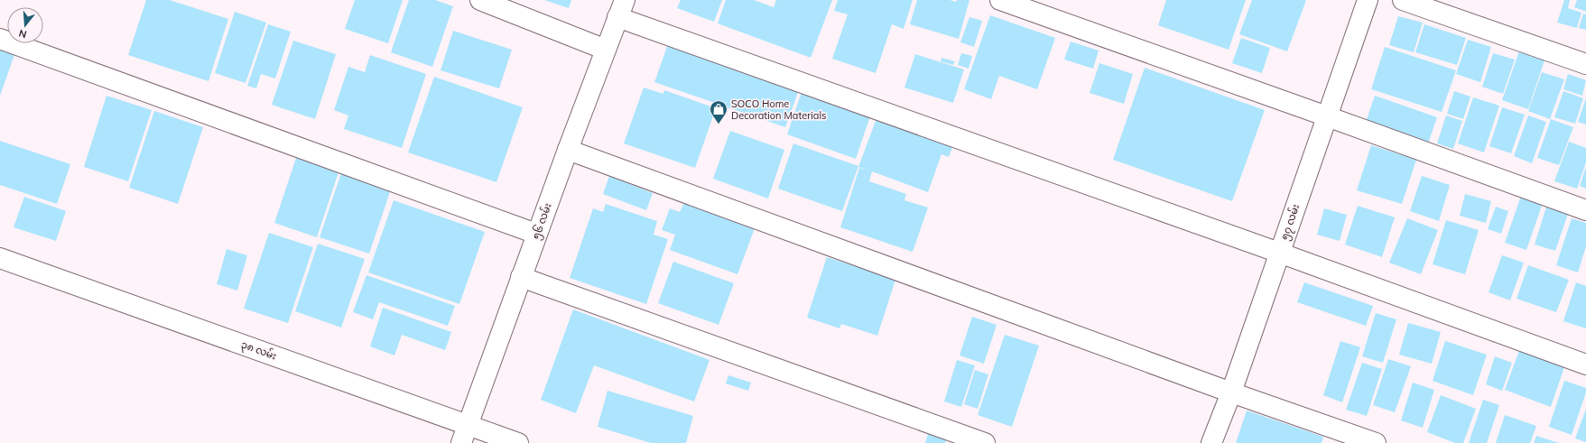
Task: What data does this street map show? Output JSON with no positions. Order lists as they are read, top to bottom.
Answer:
{
  "streets": {
    "street": ["၅၆ လမ်း", "၅၇ လမ်း", "၃၈ လမ်း"]
  },
  "crossings": [
    ["၅၆ လမ်း", "၃၈ လမ်း"]
  ],
  "places": {
    "shop": ["SOCO Home Decoration Materials"]
  },
  "north": "bottom"
}
